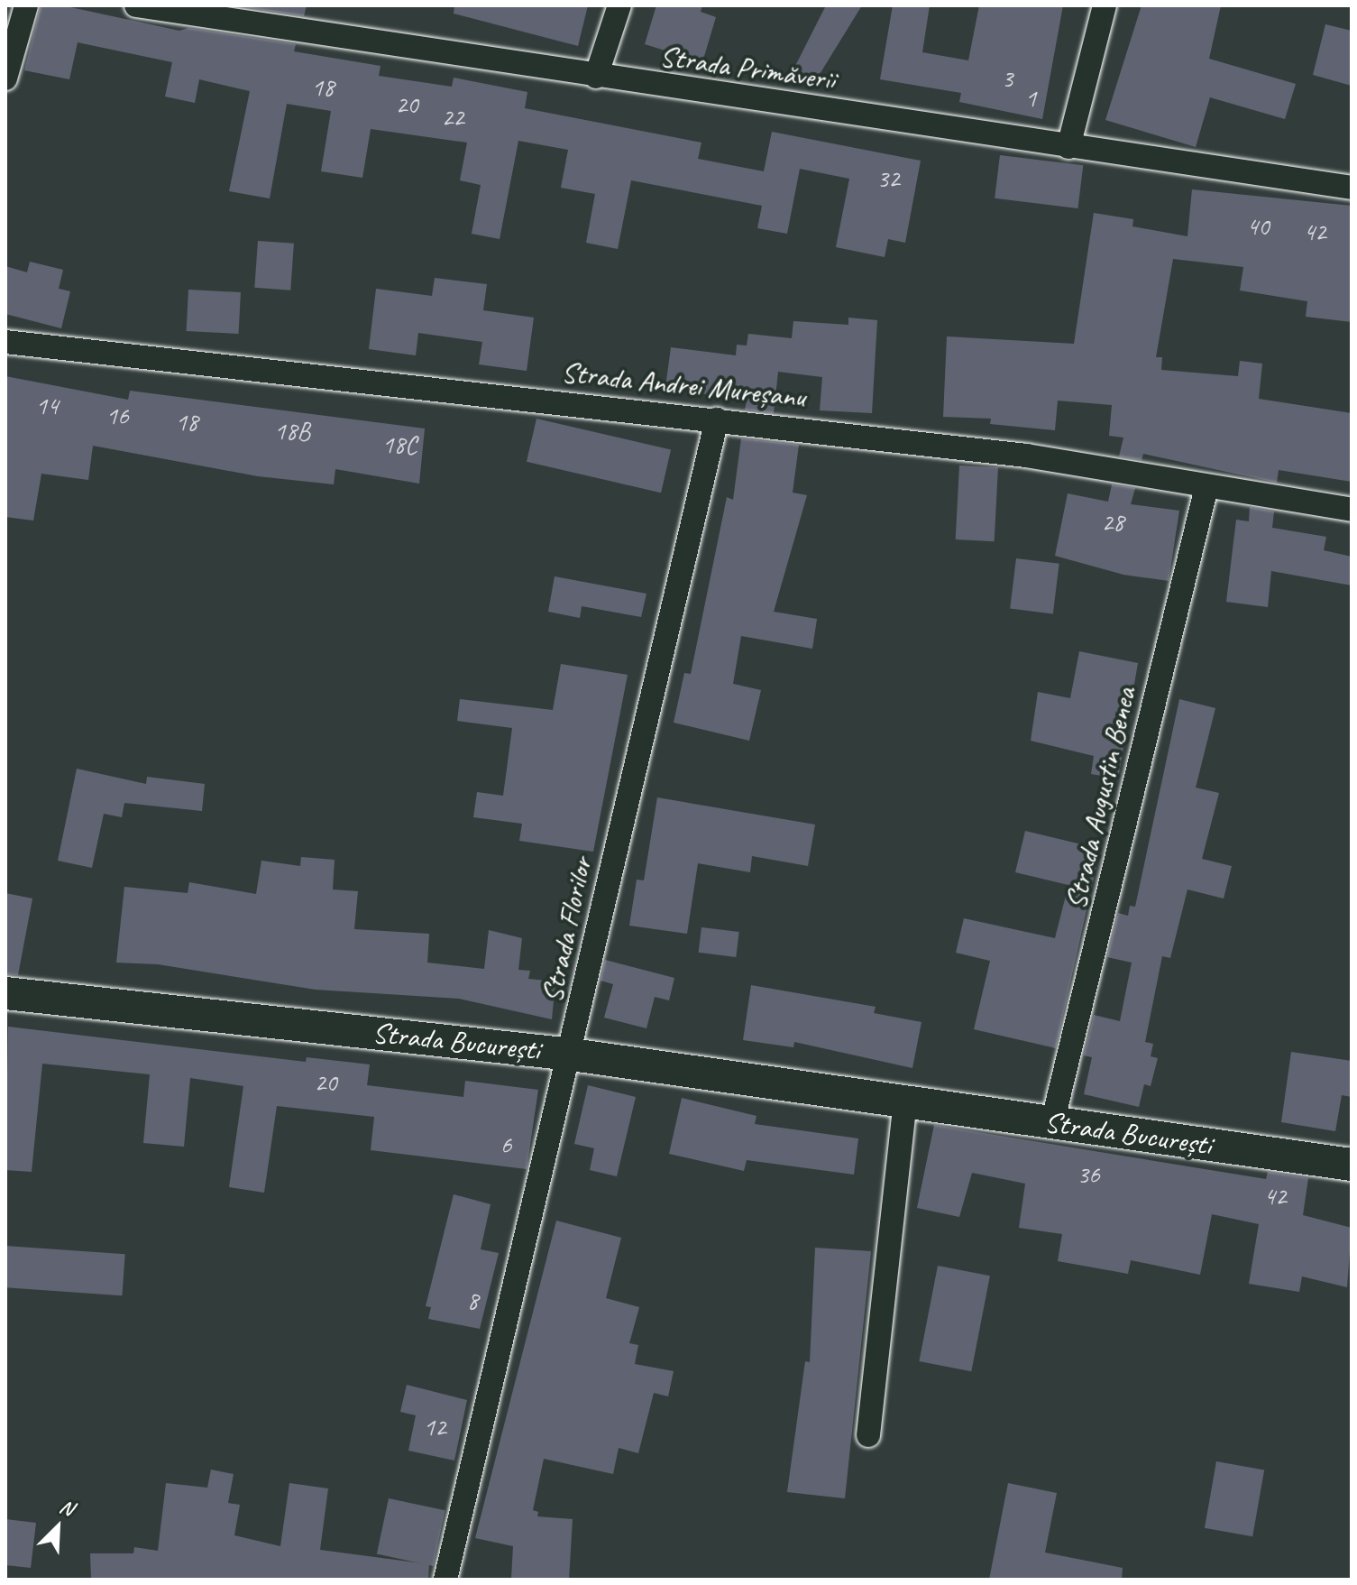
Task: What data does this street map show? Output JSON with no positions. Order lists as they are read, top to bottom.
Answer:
{
  "streets": {
    "main road": ["Strada București"],
    "street": [
      "Strada Primăverii",
      "Strada Andrei Mureșanu",
      "Strada Augustin Benea",
      "Strada Florilor"
    ]
  },
  "crossings": [
    ["Strada Andrei Mureșanu", "Strada Augustin Benea"],
    ["Strada Andrei Mureșanu", "Strada Florilor"],
    ["Strada Augustin Benea", "Strada București"],
    ["Strada Florilor", "Strada București"]
  ],
  "house_numbers": [
    "3",
    "18",
    "1",
    "20",
    "22",
    "32",
    "40",
    "42",
    "14",
    "16",
    "18",
    "18B",
    "18C",
    "28",
    "20",
    "6",
    "36",
    "42",
    "8",
    "12"
  ],
  "north": "top right"
}
